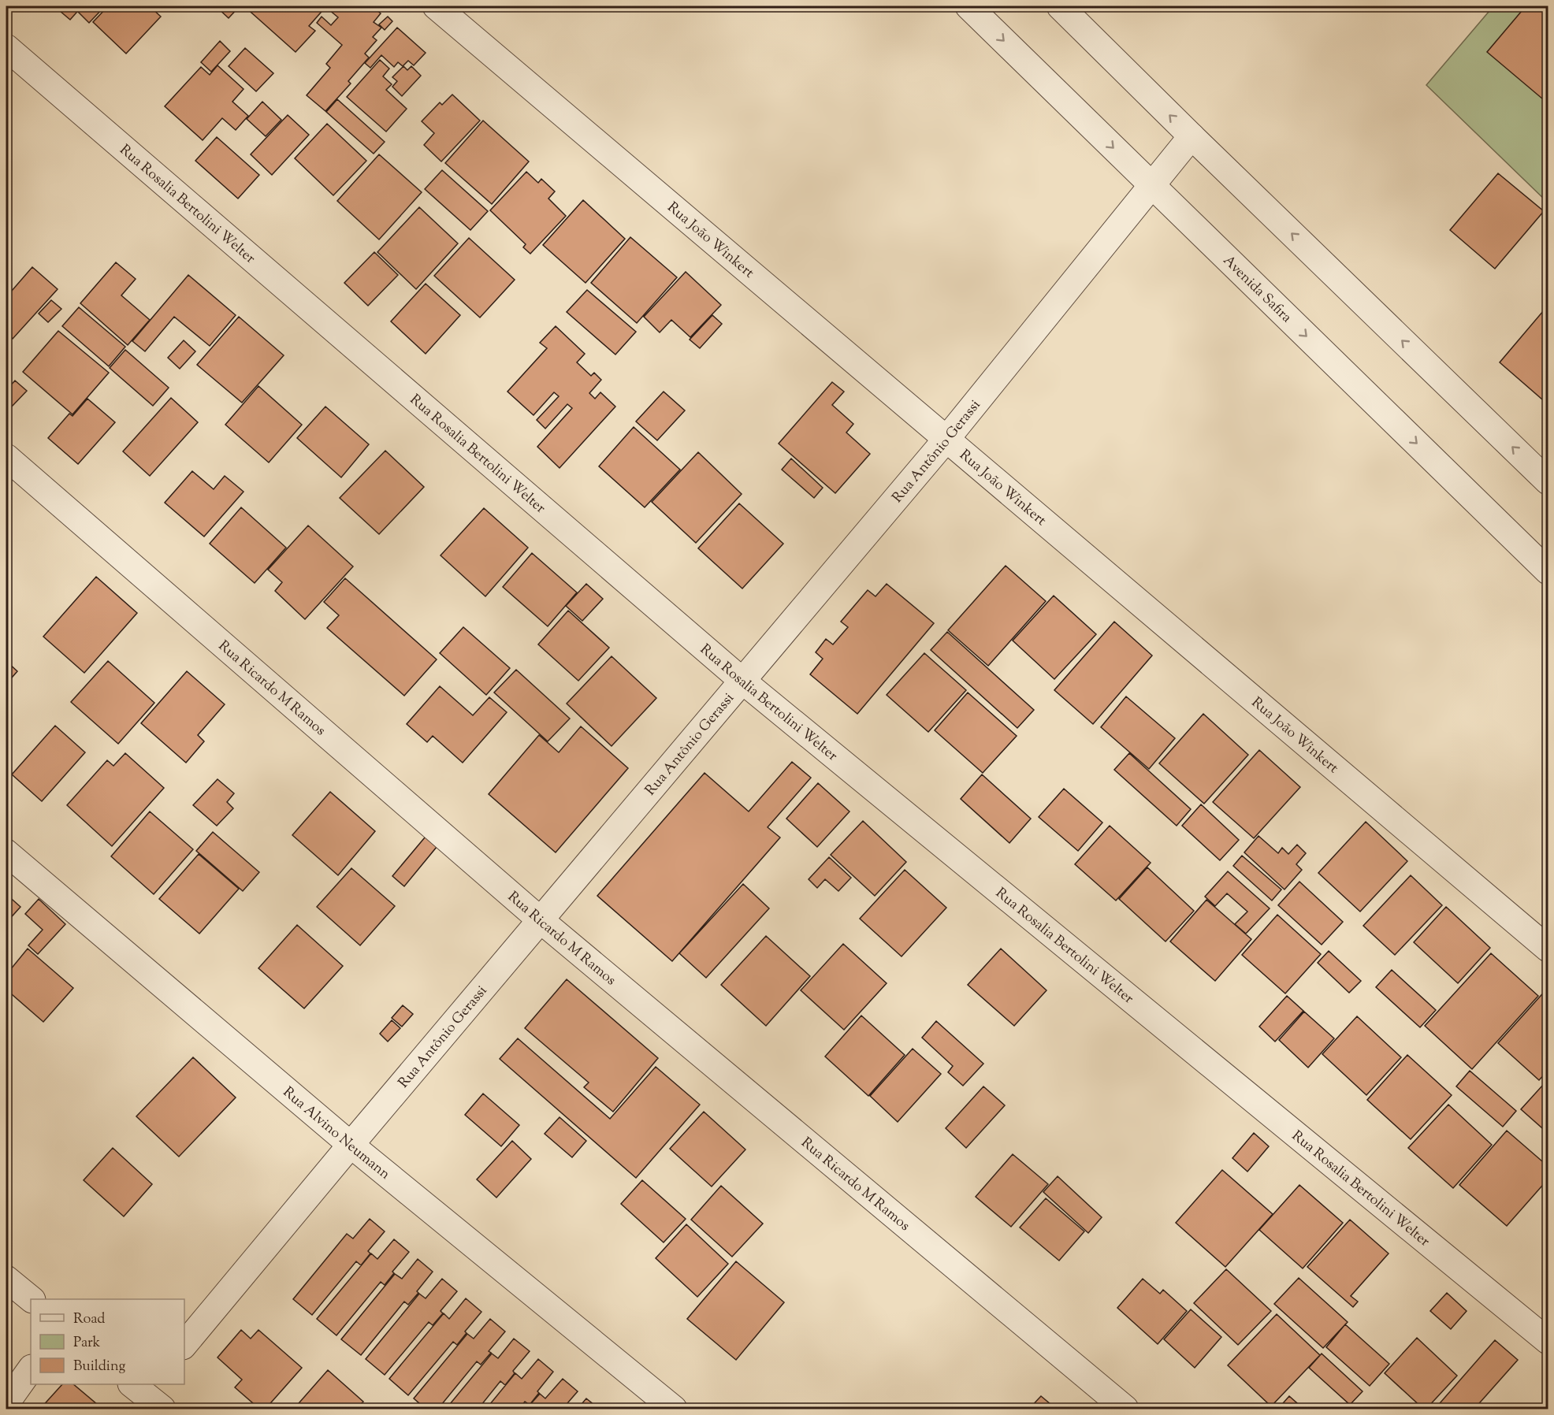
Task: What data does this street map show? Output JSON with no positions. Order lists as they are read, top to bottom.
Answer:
{
  "streets": {
    "street": [
      "Rua Rosalia Bertolini Welter",
      "Rua João Winkert",
      "Avenida Safira",
      "Rua Antônio Gerassi",
      "Rua Ricardo M Ramos",
      "Rua Alvino Neumann"
    ]
  },
  "crossings": [
    ["Rua Rosalia Bertolini Welter", "Rua Antônio Gerassi"],
    ["Rua João Winkert", "Rua Antônio Gerassi"],
    ["Avenida Safira", "Rua Antônio Gerassi"],
    ["Rua Antônio Gerassi", "Rua Ricardo M Ramos"],
    ["Rua Antônio Gerassi", "Rua Alvino Neumann"]
  ],
  "legend": ["Road", "Park", "Building"]
}
